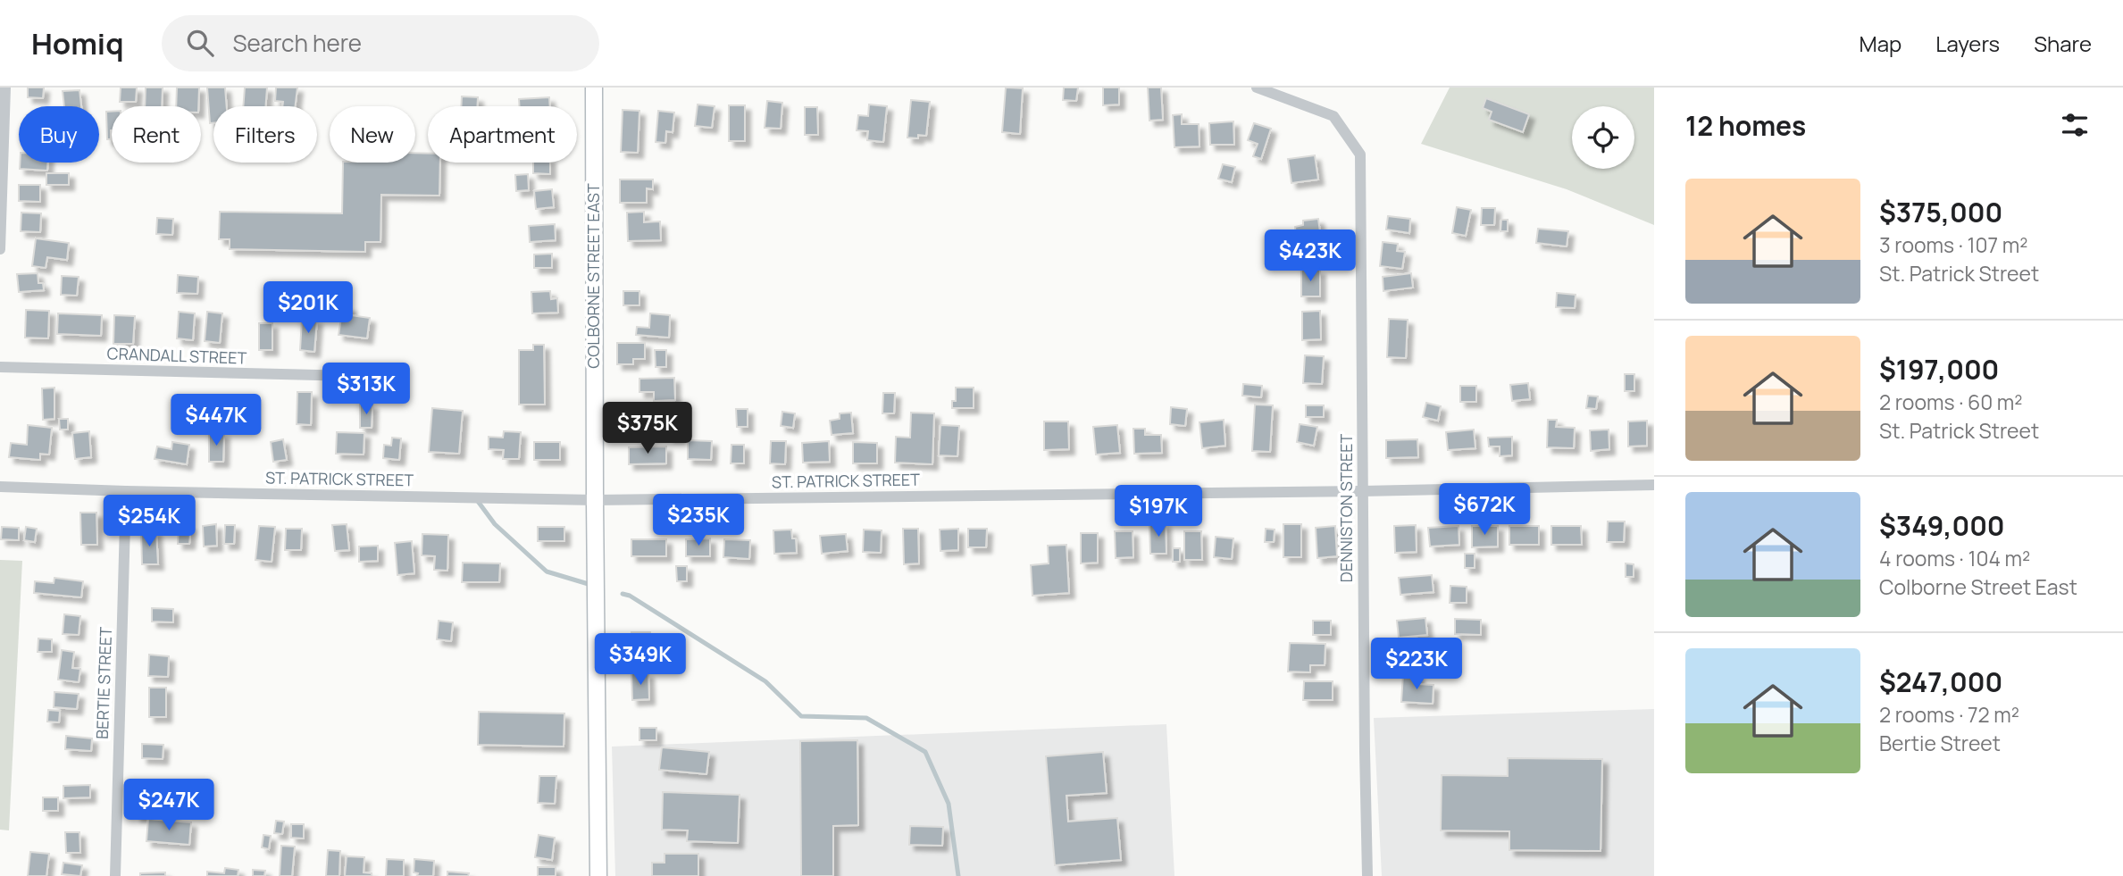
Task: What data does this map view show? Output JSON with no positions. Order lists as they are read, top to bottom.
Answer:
{
  "streets": {
    "main road": ["COLBORNE STREET EAST"],
    "street": [
      "CRANDALL STREET",
      "ST. PATRICK STREET",
      "DENNISTON STREET",
      "BERTIE STREET"
    ]
  },
  "crossings": [
    ["COLBORNE STREET EAST", "ST. PATRICK STREET"],
    ["ST. PATRICK STREET", "DENNISTON STREET"],
    ["ST. PATRICK STREET", "BERTIE STREET"]
  ],
  "page": {
    "header": "Homiq",
    "search": "Search here",
    "nav": ["Map", "Layers", "Share"],
    "heading": "12 homes",
    "chip": [
      "Buy",
      "Rent",
      "Filters",
      "New",
      "Apartment"
    ],
    "list": [
      {
        "name": "$375,000",
        "note": "3 rooms · 107 m² · St. Patrick Street"
      },
      {
        "name": "$197,000",
        "note": "2 rooms · 60 m² · St. Patrick Street"
      },
      {
        "name": "$349,000",
        "note": "4 rooms · 104 m² · Colborne Street East"
      },
      {
        "name": "$247,000",
        "note": "2 rooms · 72 m² · Bertie Street"
      }
    ],
    "price": [
      "$423K",
      "$201K",
      "$313K",
      "$447K",
      "$375K",
      "$672K",
      "$197K",
      "$235K",
      "$254K",
      "$349K",
      "$223K",
      "$247K"
    ]
  }
}
